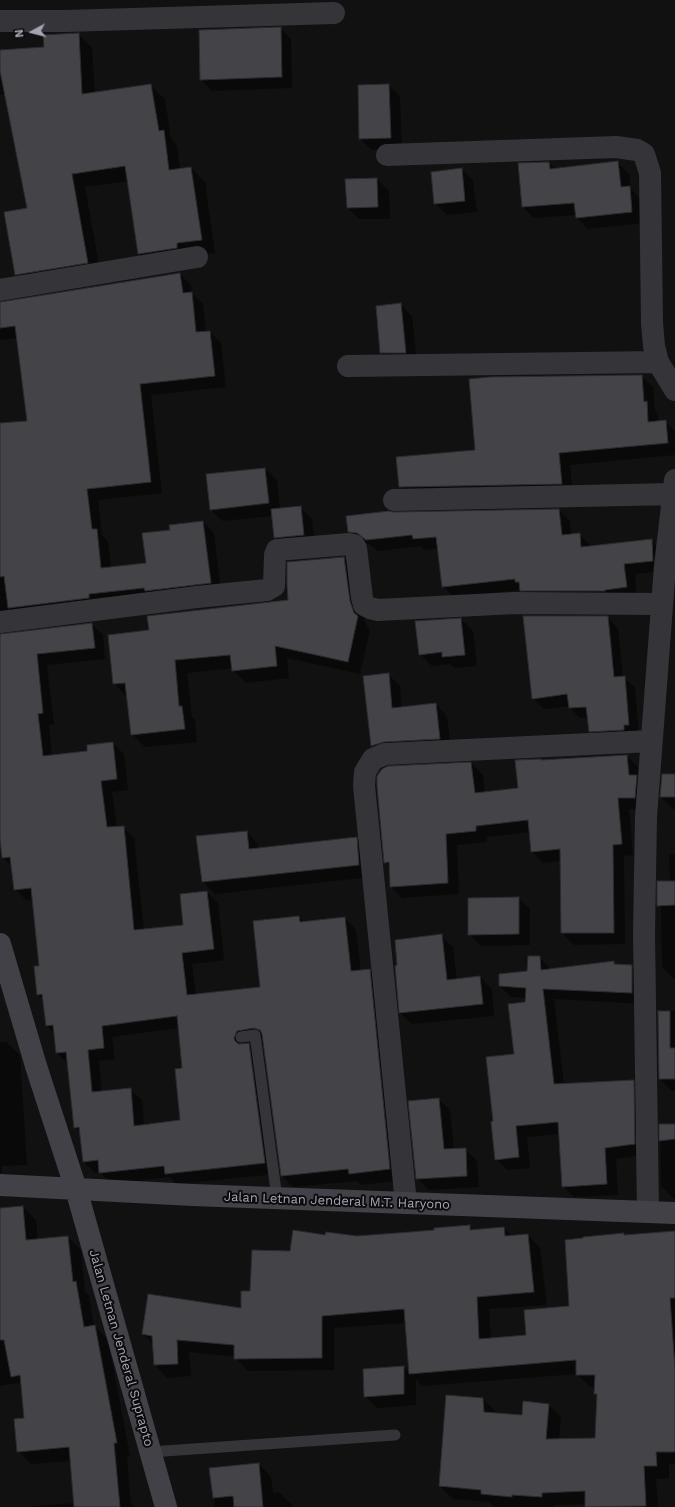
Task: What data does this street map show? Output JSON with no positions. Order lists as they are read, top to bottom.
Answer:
{
  "streets": {
    "main road": ["Jalan Letnan Jenderal M.T. Haryono", "Jalan Letnan Jenderal Suprapto"]
  },
  "crossings": [
    ["Jalan Letnan Jenderal M.T. Haryono", "Jalan Letnan Jenderal Suprapto"]
  ],
  "north": "left"
}
